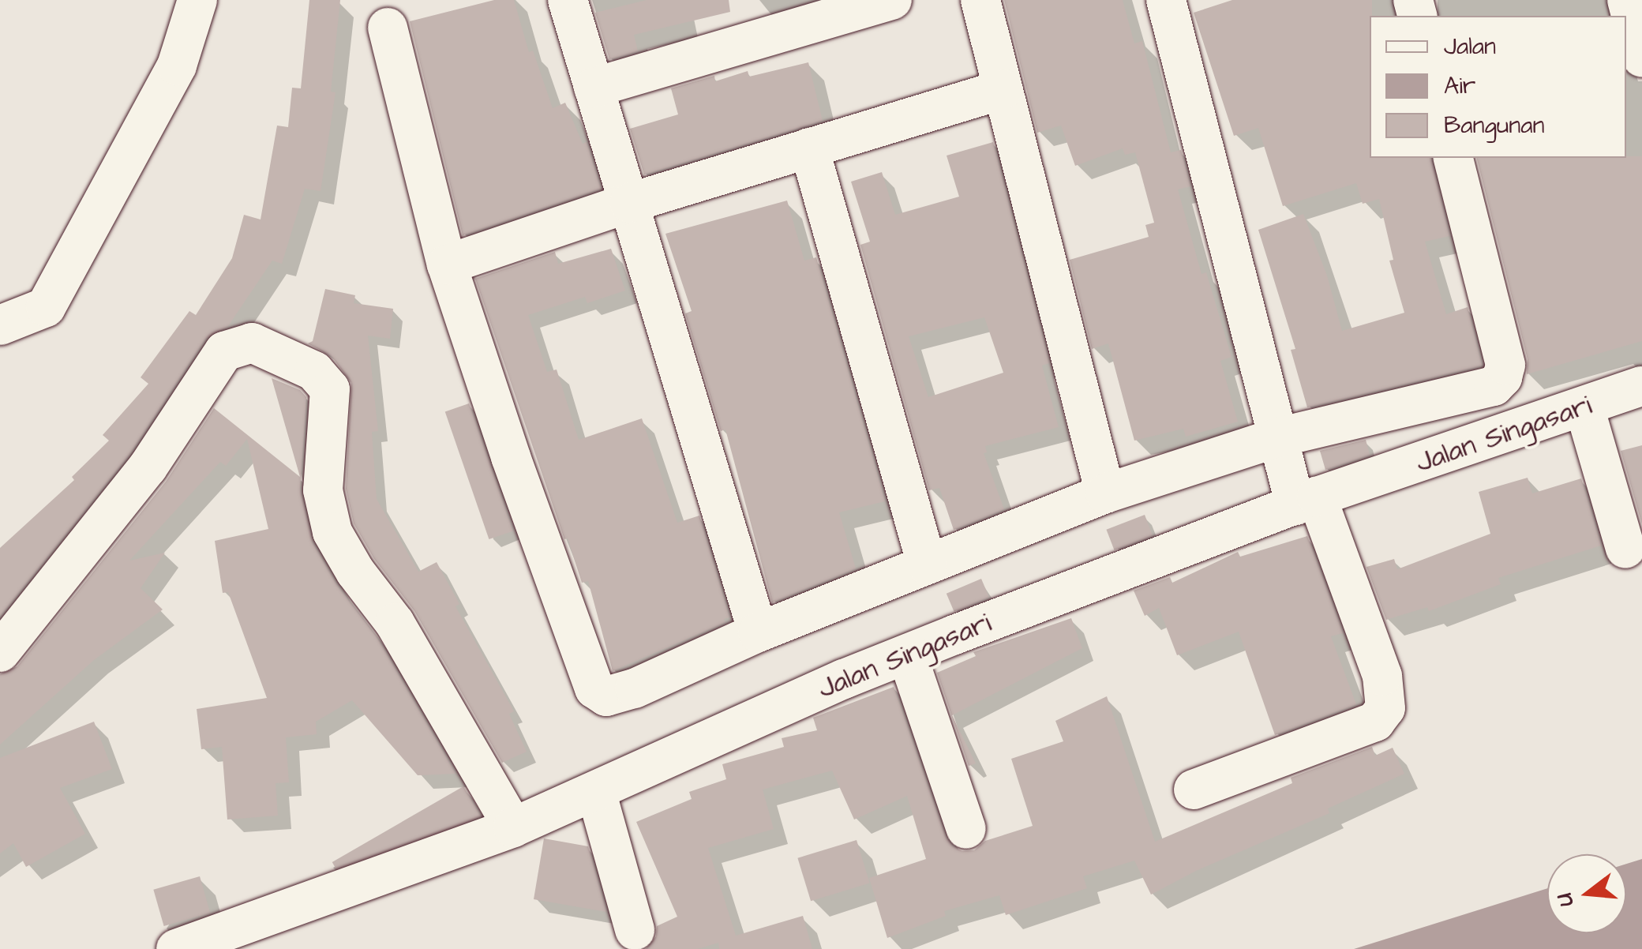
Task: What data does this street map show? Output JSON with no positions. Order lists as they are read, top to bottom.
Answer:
{
  "streets": {
    "street": ["Jalan Singasari"]
  },
  "legend": ["Jalan", "Air", "Bangunan"],
  "north": "left"
}
